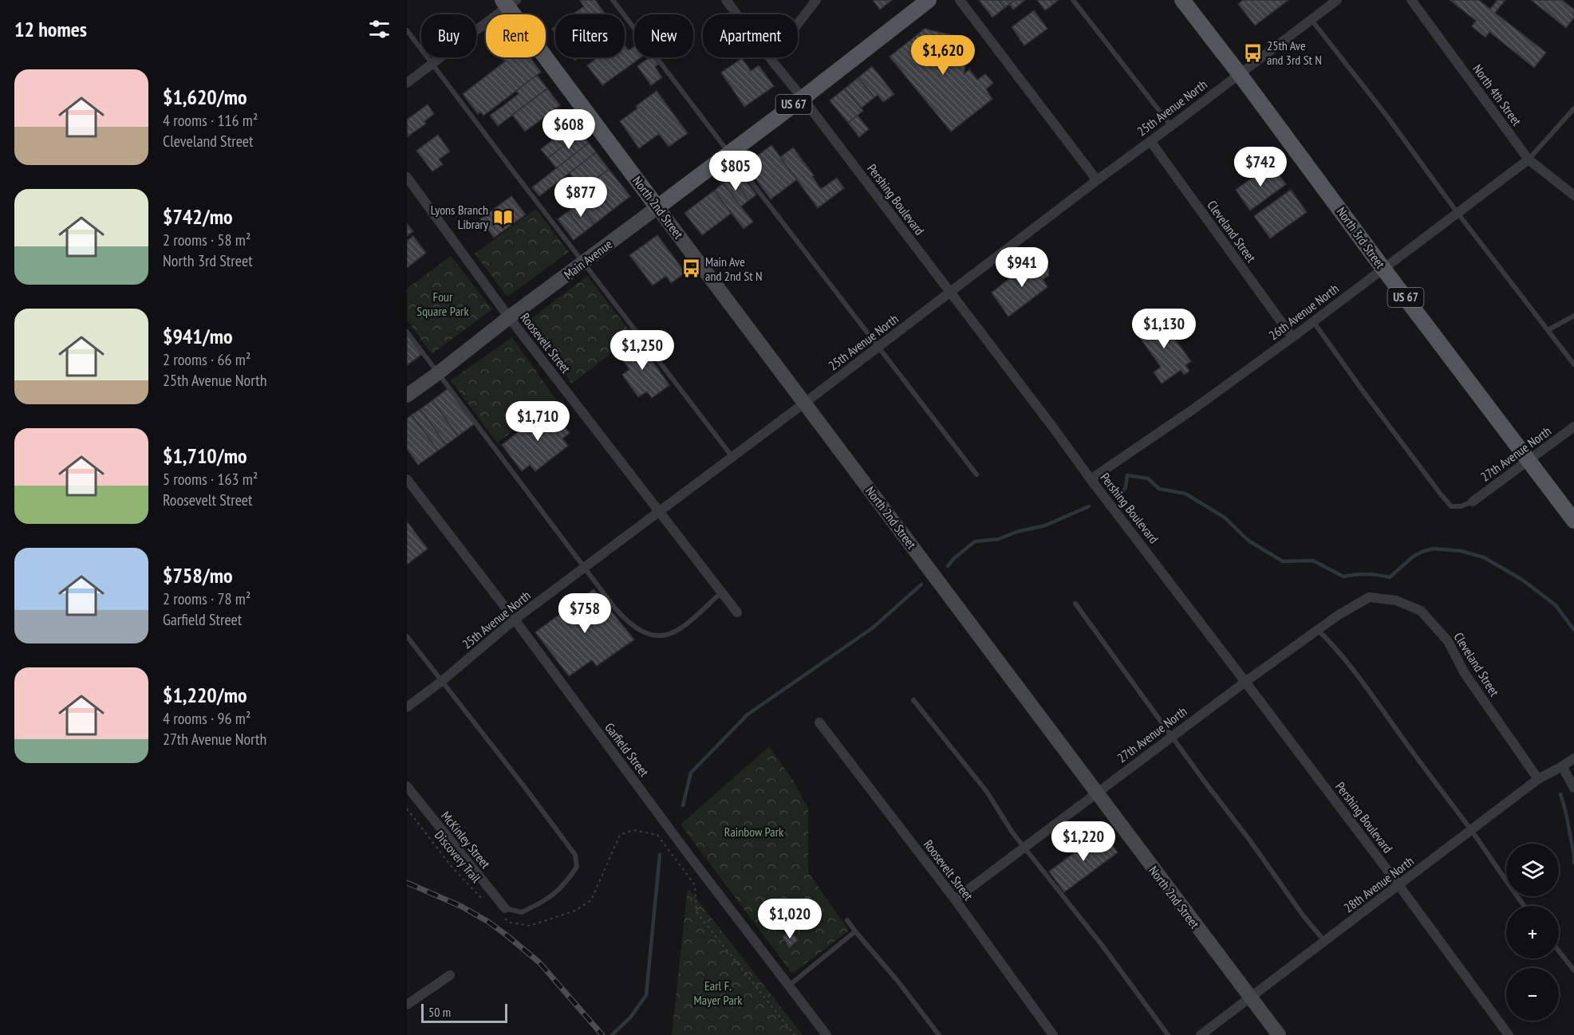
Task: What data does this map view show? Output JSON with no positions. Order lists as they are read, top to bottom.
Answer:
{
  "streets": {
    "main road": [
      "US 67",
      "North 2nd Street",
      "North 3rd Street",
      "Main Avenue"
    ],
    "street": [
      "North 4th Street",
      "25th Avenue North",
      "Pershing Boulevard",
      "Cleveland Street",
      "26th Avenue North",
      "Roosevelt Street",
      "27th Avenue North",
      "Garfield Street",
      "McKinley Street",
      "28th Avenue North"
    ],
    "path": ["Discovery Trail"]
  },
  "crossings": [
    ["North 4th Street", "26th Avenue North"],
    ["25th Avenue North", "Pershing Boulevard"],
    ["25th Avenue North", "North 2nd Street"],
    ["25th Avenue North", "Cleveland Street"],
    ["25th Avenue North", "North 3rd Street"],
    ["25th Avenue North", "Roosevelt Street"],
    ["25th Avenue North", "Garfield Street"],
    ["Pershing Boulevard", "Main Avenue"],
    ["Pershing Boulevard", "26th Avenue North"],
    ["Pershing Boulevard", "27th Avenue North"],
    ["Pershing Boulevard", "28th Avenue North"],
    ["North 2nd Street", "Main Avenue"],
    ["North 2nd Street", "27th Avenue North"],
    ["North 2nd Street", "28th Avenue North"],
    ["Cleveland Street", "26th Avenue North"],
    ["Cleveland Street", "27th Avenue North"],
    ["Cleveland Street", "28th Avenue North"],
    ["North 3rd Street", "26th Avenue North"],
    ["North 3rd Street", "27th Avenue North"],
    ["Main Avenue", "Roosevelt Street"],
    ["Roosevelt Street", "27th Avenue North"]
  ],
  "parks": ["Four Square Park", "Rainbow Park", "Earl F. Mayer Park"],
  "places": {
    "bus stop": ["25th Ave and 3rd St N", "Main Ave and 2nd St N"],
    "library": ["Lyons Branch Library"]
  },
  "scale_bar": "50 m",
  "page": {
    "heading": "12 homes",
    "chip": [
      "Buy",
      "Rent",
      "Filters",
      "New",
      "Apartment"
    ],
    "price": [
      "$1,620",
      "$608",
      "$742",
      "$805",
      "$877",
      "$941",
      "$1,130",
      "$1,250",
      "$1,710",
      "$758",
      "$1,220",
      "$1,020"
    ],
    "list": [
      {
        "name": "$1,620/mo",
        "note": "4 rooms · 116 m² · Cleveland Street"
      },
      {
        "name": "$742/mo",
        "note": "2 rooms · 58 m² · North 3rd Street"
      },
      {
        "name": "$941/mo",
        "note": "2 rooms · 66 m² · 25th Avenue North"
      },
      {
        "name": "$1,710/mo",
        "note": "5 rooms · 163 m² · Roosevelt Street"
      },
      {
        "name": "$758/mo",
        "note": "2 rooms · 78 m² · Garfield Street"
      },
      {
        "name": "$1,220/mo",
        "note": "4 rooms · 96 m² · 27th Avenue North"
      }
    ],
    "map_buttons": ["+", "−"],
    "scale": "50 m"
  }
}
